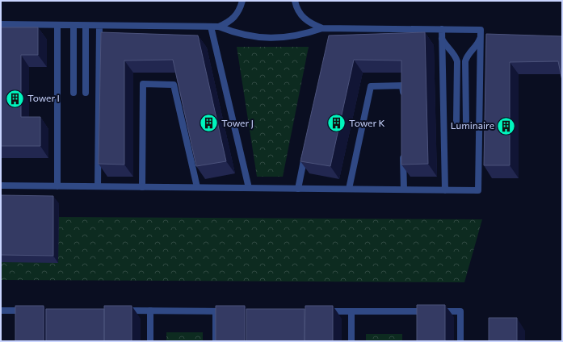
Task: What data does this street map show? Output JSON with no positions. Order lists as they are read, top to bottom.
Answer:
{
  "places": {
    "building": [
      "Tower I",
      "Tower J",
      "Tower K",
      "Luminaire"
    ]
  }
}
